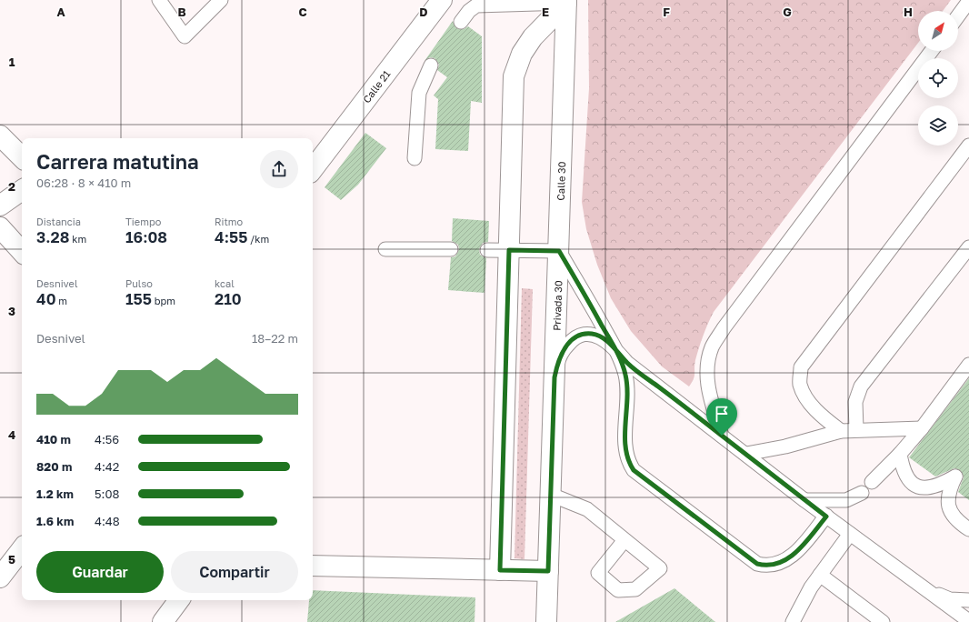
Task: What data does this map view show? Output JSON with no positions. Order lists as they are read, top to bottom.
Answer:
{
  "streets": {
    "street": ["Calle 21", "Calle 30", "Privada 30"]
  },
  "crossings": [
    ["Calle 30", "Privada 30"]
  ],
  "north": "top right",
  "page": {
    "heading": ["Carrera matutina", "06:28 · 8 × 410 m"],
    "stats": [
      ["Distancia", "3.28 km"],
      ["Tiempo", "16:08"],
      ["Ritmo", "4:55 /km"],
      ["Desnivel", "40 m"],
      ["Pulso", "155 bpm"],
      ["kcal", "210"]
    ],
    "chart": ["Desnivel", "18–22 m"],
    "list": [
      {
        "name": "410 m",
        "note": "4:56"
      },
      {
        "name": "820 m",
        "note": "4:42"
      },
      {
        "name": "1.2 km",
        "note": "5:08"
      },
      {
        "name": "1.6 km",
        "note": "4:48"
      }
    ],
    "buttons": ["Guardar", "Compartir"]
  },
  "grid": {
    "columns": [
      "A",
      "B",
      "C",
      "D",
      "E",
      "F",
      "G",
      "H"
    ],
    "rows": [
      "1",
      "2",
      "3",
      "4",
      "5"
    ]
  }
}
